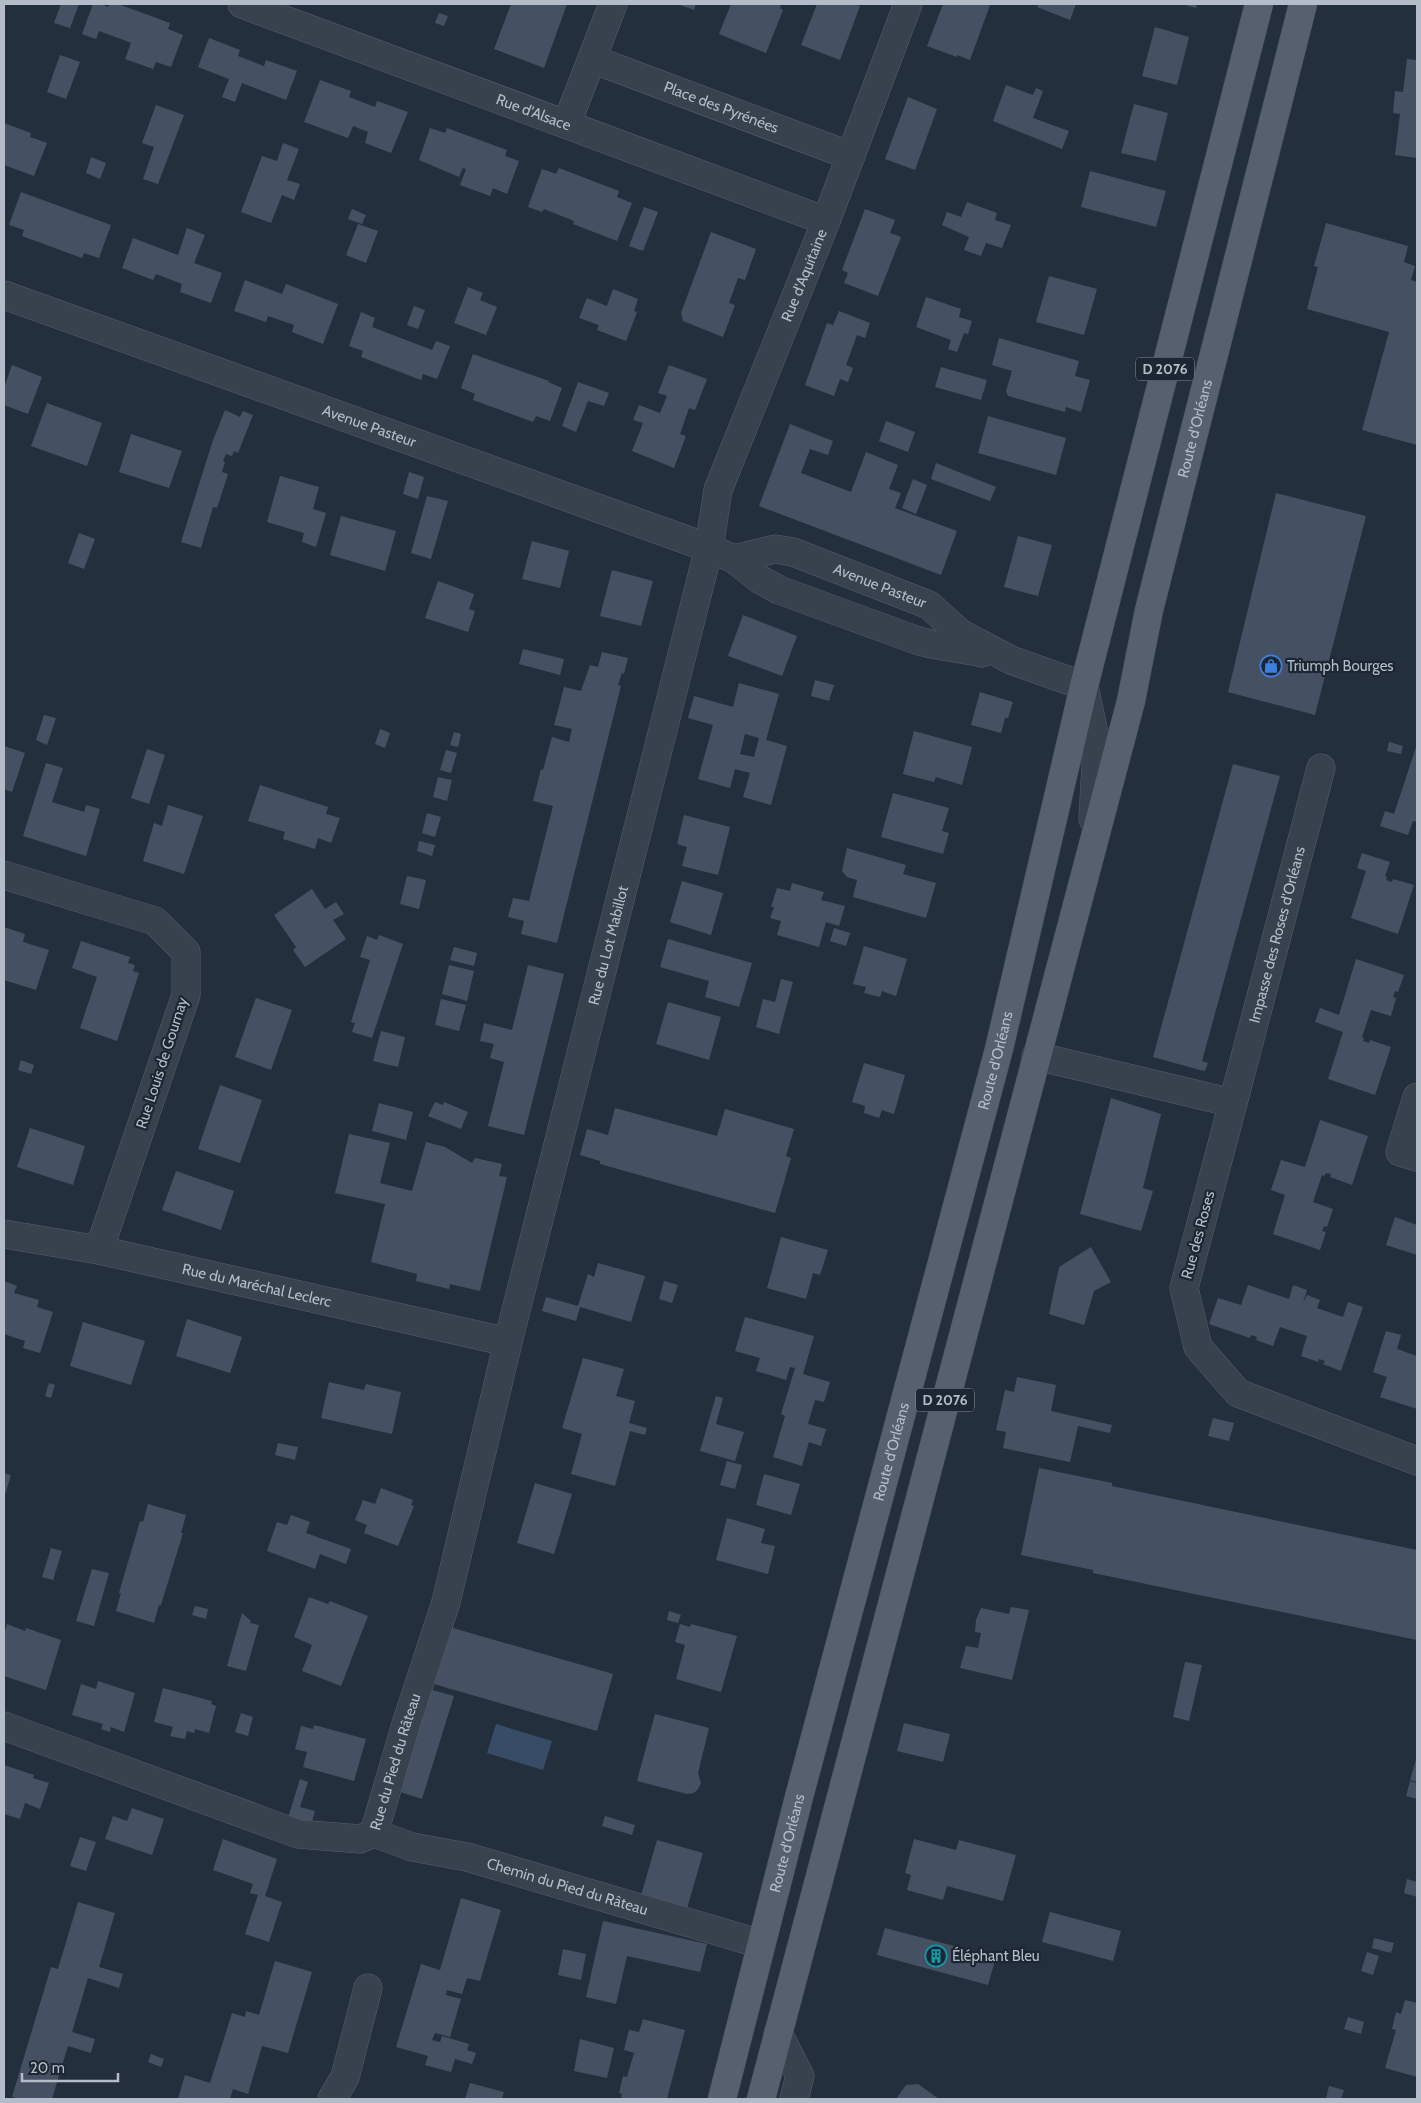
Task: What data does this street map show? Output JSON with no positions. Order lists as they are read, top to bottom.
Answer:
{
  "streets": {
    "main road": ["D 2076", "Route d'Orléans"],
    "street": [
      "Place des Pyrénées",
      "Rue d'Alsace",
      "Rue d'Aquitaine",
      "Avenue Pasteur",
      "Impasse des Roses d'Orléans",
      "Rue du Lot Mabillot",
      "Rue Louis de Gournay",
      "Rue des Roses",
      "Rue du Maréchal Leclerc",
      "Rue du Pied du Râteau",
      "Chemin du Pied du Râteau"
    ]
  },
  "crossings": [
    ["Place des Pyrénées", "Rue d'Aquitaine"],
    ["Rue d'Alsace", "Rue d'Aquitaine"],
    ["Rue d'Aquitaine", "Avenue Pasteur"],
    ["Rue d'Aquitaine", "Rue du Lot Mabillot"],
    ["Avenue Pasteur", "Route d'Orléans"],
    ["Avenue Pasteur", "Rue du Lot Mabillot"],
    ["Route d'Orléans", "Chemin du Pied du Râteau"],
    ["Impasse des Roses d'Orléans", "Rue des Roses"],
    ["Rue du Lot Mabillot", "Rue du Maréchal Leclerc"],
    ["Rue du Lot Mabillot", "Rue du Pied du Râteau"],
    ["Rue Louis de Gournay", "Rue du Maréchal Leclerc"],
    ["Rue du Maréchal Leclerc", "Rue du Pied du Râteau"],
    ["Rue du Pied du Râteau", "Chemin du Pied du Râteau"]
  ],
  "places": {
    "shop": ["Triumph Bourges"],
    "building": ["Éléphant Bleu"]
  },
  "scale_bar": "20 m"
}
